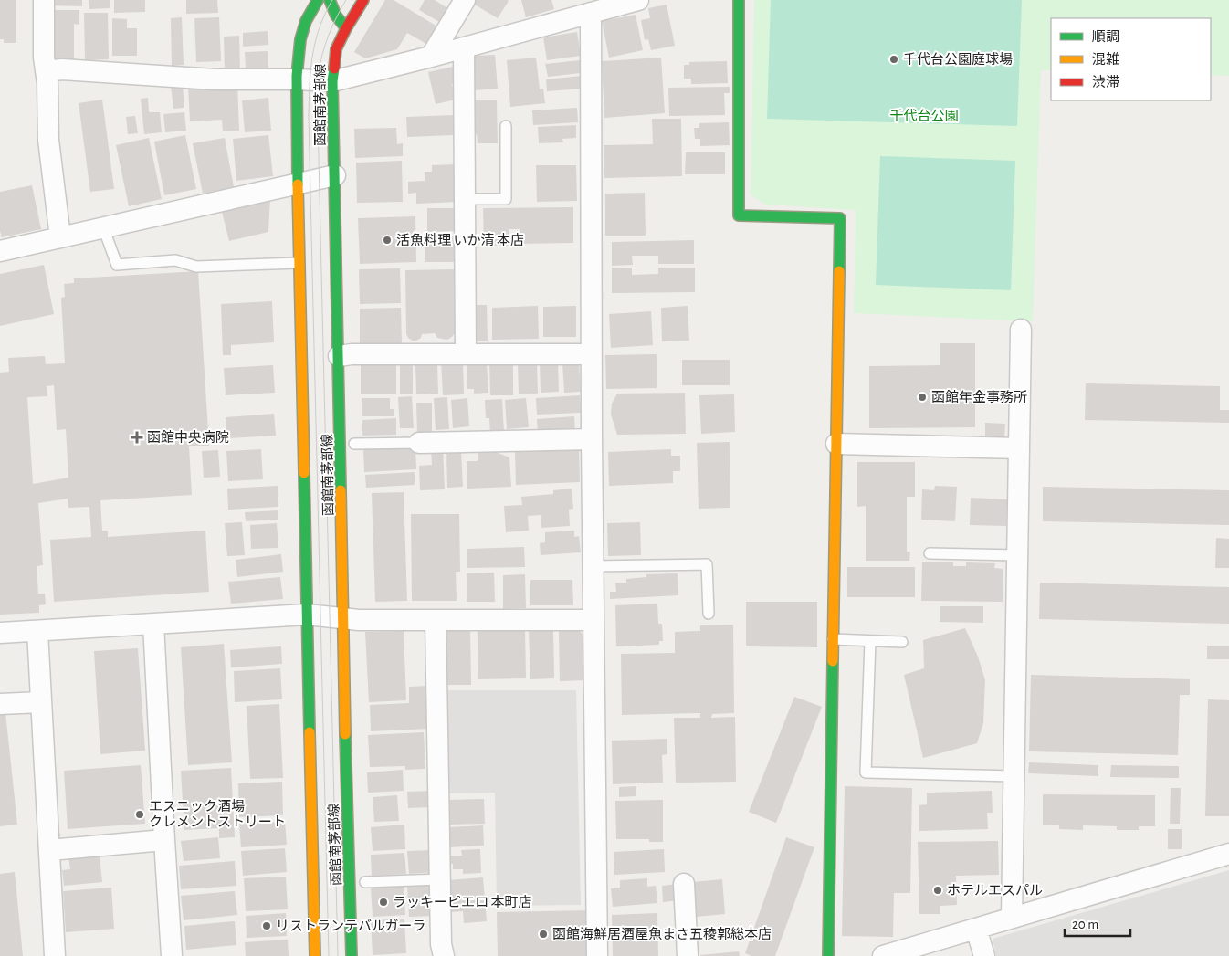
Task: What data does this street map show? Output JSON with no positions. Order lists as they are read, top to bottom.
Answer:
{
  "streets": {
    "main road": ["函館南茅部線"]
  },
  "parks": ["千代台公園"],
  "places": {
    "other": [
      "千代台公園庭球場",
      "活魚料理 いか清 本店",
      "函館年金事務所",
      "エスニック酒場 クレメントストリート",
      "ホテルエスパル",
      "ラッキーピエロ 本町店",
      "リストランテバルガーラ",
      "函館海鮮居酒屋魚まさ五稜郭総本店"
    ],
    "health": ["函館中央病院"]
  },
  "legend": ["順調", "混雑", "渋滞"],
  "scale_bar": "20 m"
}
